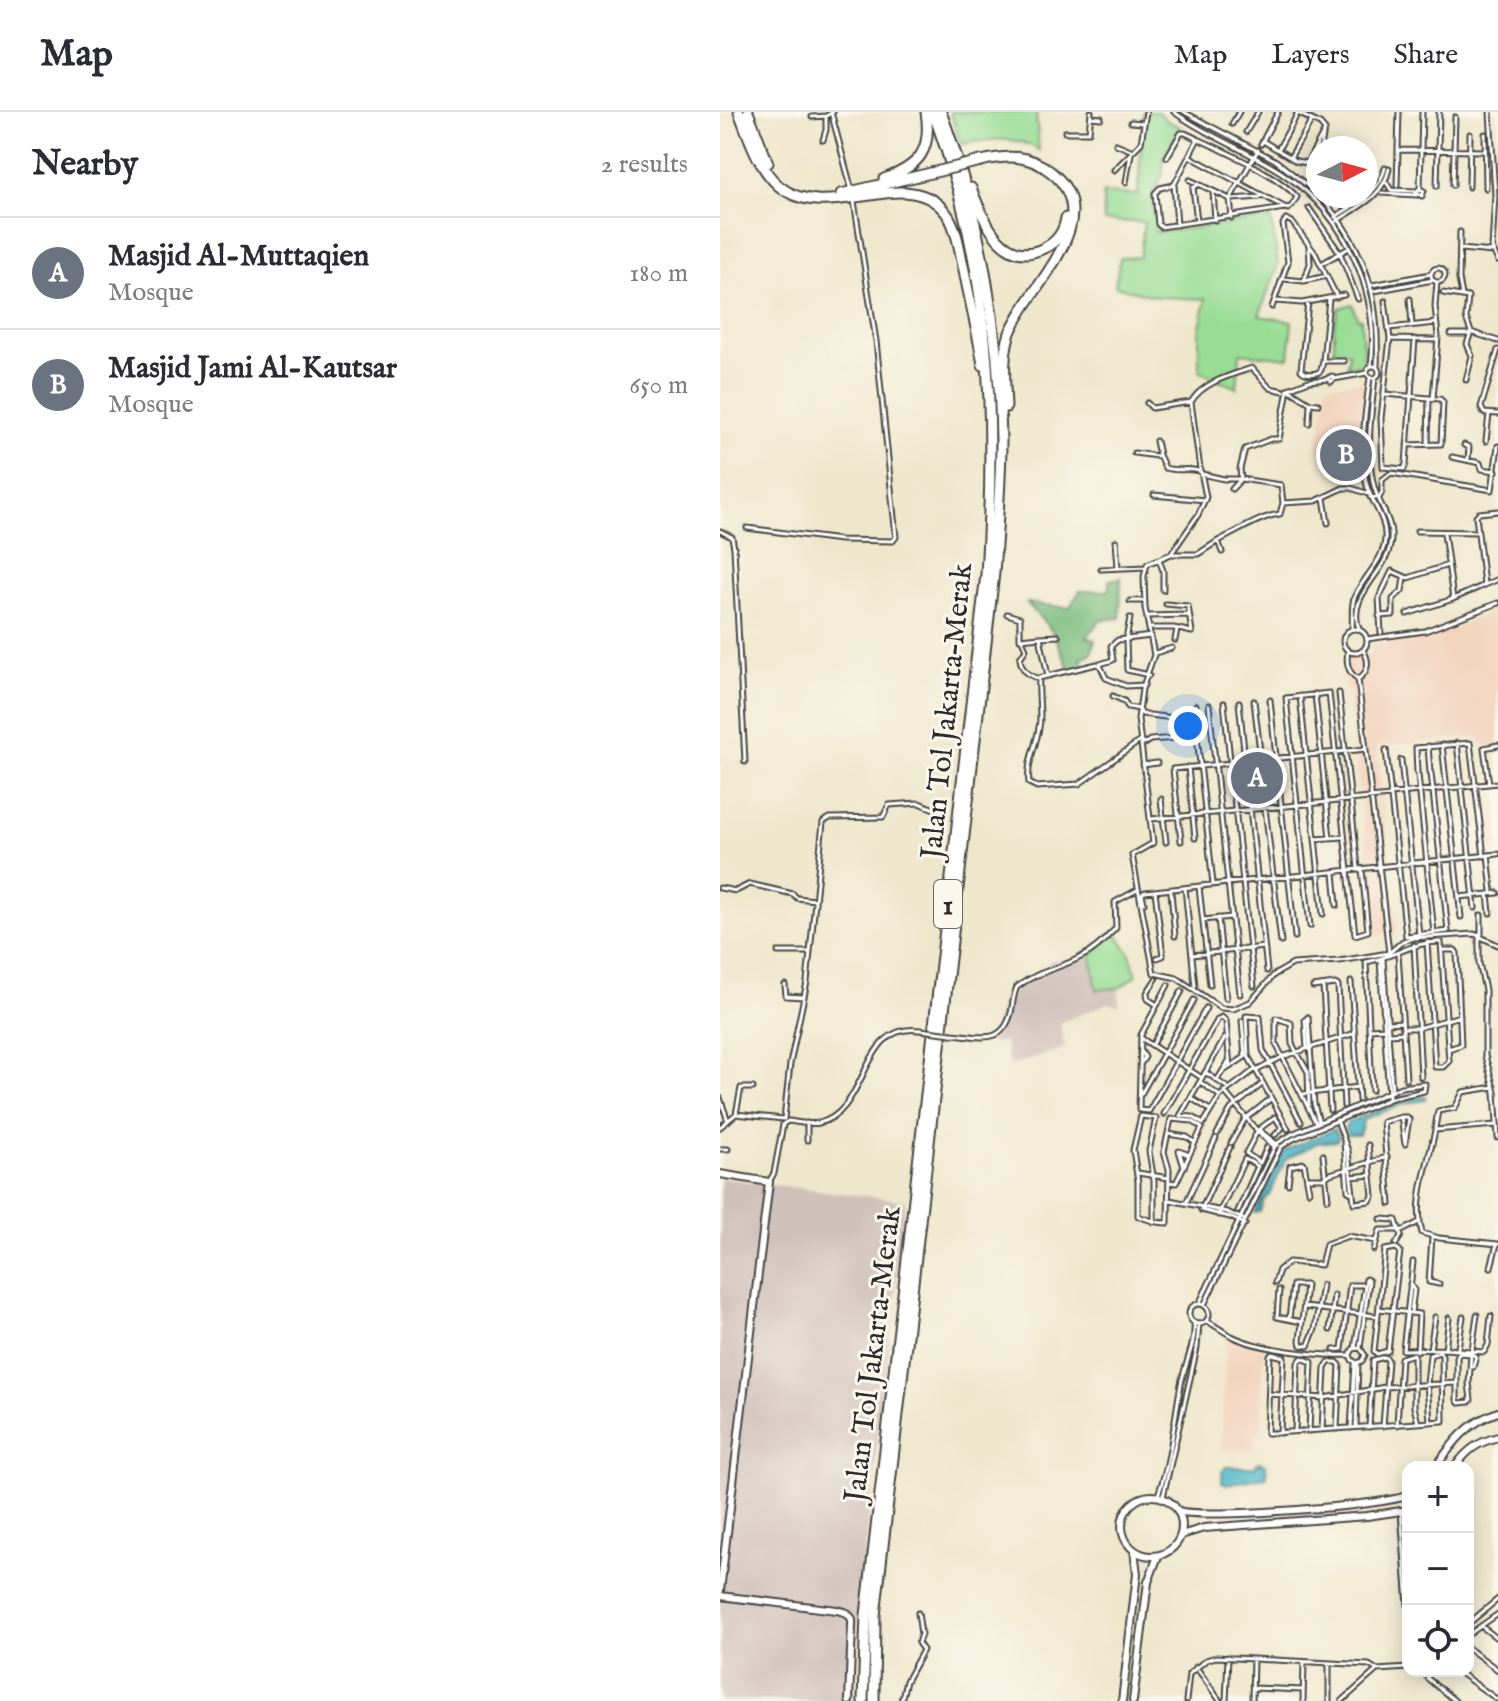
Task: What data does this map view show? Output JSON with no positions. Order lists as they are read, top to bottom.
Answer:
{
  "streets": {
    "highway": ["Jalan Tol Jakarta–Merak", "1"]
  },
  "north": "right",
  "page": {
    "header": "Map",
    "nav": ["Map", "Layers", "Share"],
    "heading": ["Nearby", "2 results"],
    "list": [
      {
        "mark": "A",
        "name": "Masjid Al-Muttaqien",
        "note": "Mosque",
        "value": "180 m"
      },
      {
        "mark": "B",
        "name": "Masjid Jami Al-Kautsar",
        "note": "Mosque",
        "value": "650 m"
      }
    ],
    "pins": ["B", "A"],
    "map_buttons": ["+", "−"]
  }
}
